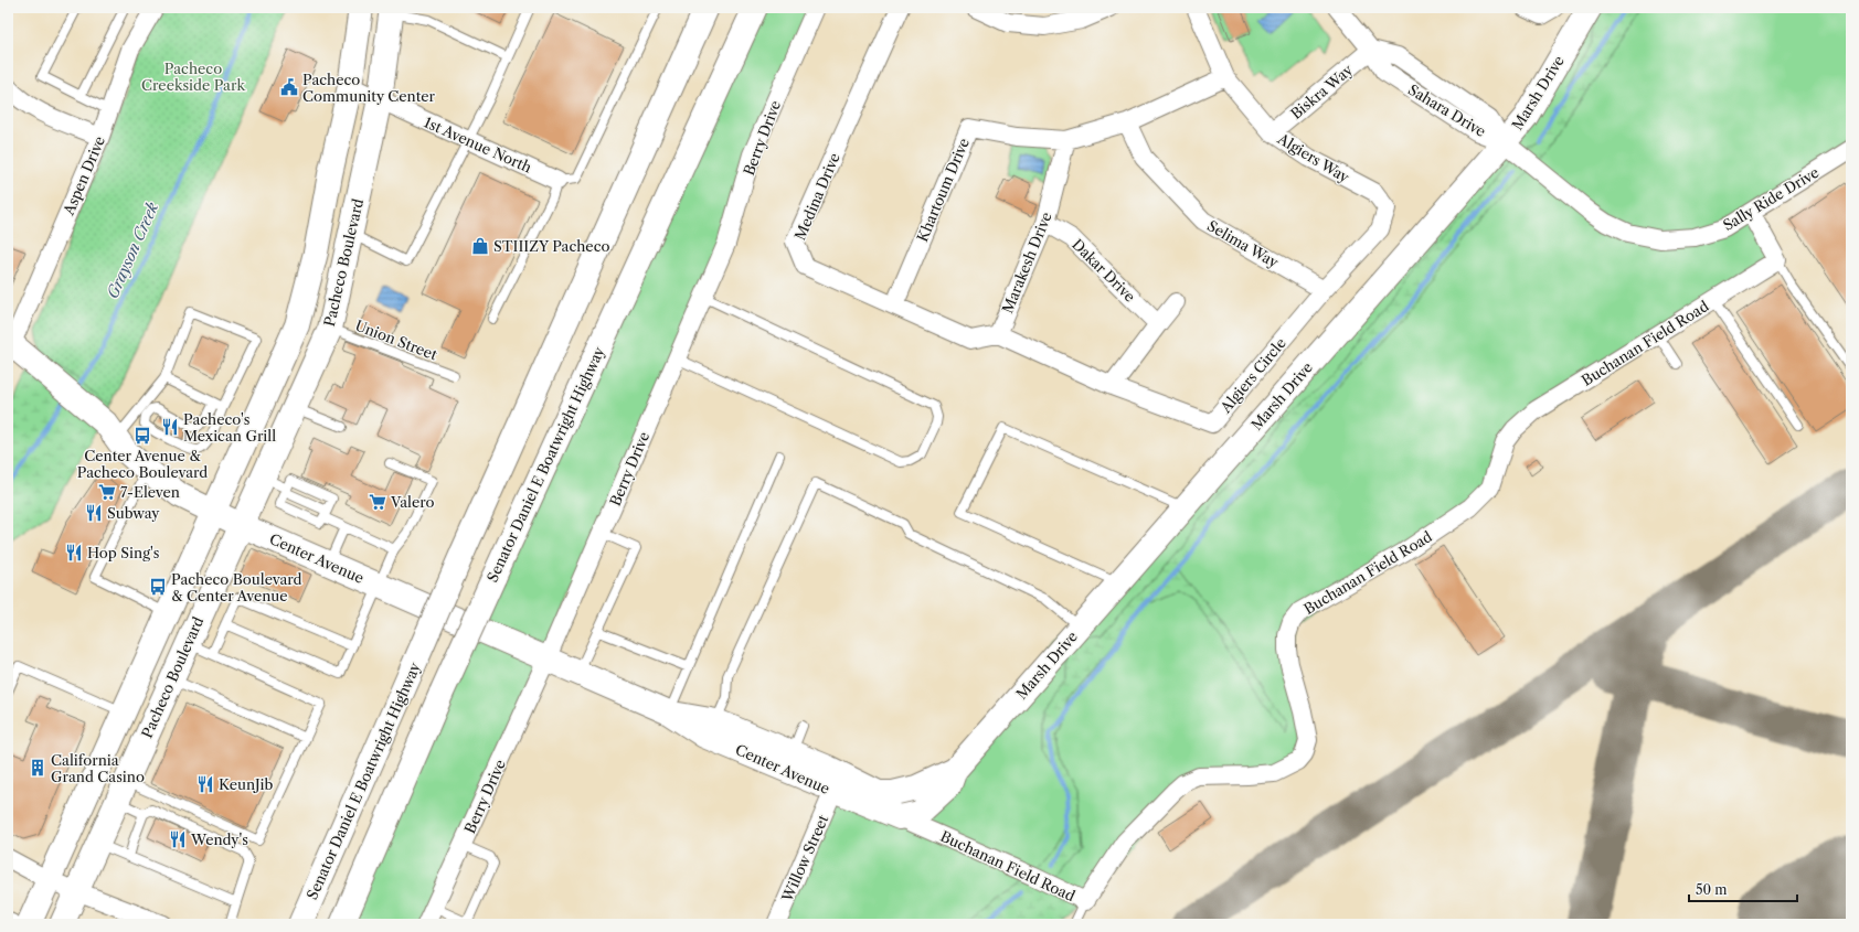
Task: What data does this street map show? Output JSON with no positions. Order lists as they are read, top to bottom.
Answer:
{
  "streets": {
    "main road": [
      "Marsh Drive",
      "Pacheco Boulevard",
      "Senator Daniel E Boatwright Highway",
      "Center Avenue"
    ],
    "street": [
      "Biskra Way",
      "Sahara Drive",
      "Berry Drive",
      "1st Avenue North",
      "Algiers Way",
      "Aspen Drive",
      "Khartoum Drive",
      "Medina Drive",
      "Sally Ride Drive",
      "Selima Way",
      "Marakesh Drive",
      "Dakar Drive",
      "Buchanan Field Road",
      "Algiers Circle",
      "Willow Street"
    ],
    "lane": ["Union Street"]
  },
  "crossings": [
    ["Biskra Way", "Sahara Drive"],
    ["Biskra Way", "Algiers Way"],
    ["Marsh Drive", "Sahara Drive"],
    ["Marsh Drive", "Sally Ride Drive"],
    ["Marsh Drive", "Buchanan Field Road"],
    ["Marsh Drive", "Center Avenue"],
    ["Sahara Drive", "Sally Ride Drive"],
    ["Berry Drive", "Center Avenue"],
    ["1st Avenue North", "Pacheco Boulevard"],
    ["Algiers Way", "Khartoum Drive"],
    ["Algiers Way", "Algiers Circle"],
    ["Aspen Drive", "Center Avenue"],
    ["Khartoum Drive", "Medina Drive"],
    ["Khartoum Drive", "Selima Way"],
    ["Khartoum Drive", "Marakesh Drive"],
    ["Medina Drive", "Marakesh Drive"],
    ["Medina Drive", "Algiers Circle"],
    ["Selima Way", "Algiers Circle"],
    ["Pacheco Boulevard", "Union Street"],
    ["Pacheco Boulevard", "Center Avenue"],
    ["Marakesh Drive", "Dakar Drive"],
    ["Marakesh Drive", "Algiers Circle"],
    ["Buchanan Field Road", "Center Avenue"],
    ["Center Avenue", "Willow Street"]
  ],
  "water": ["Grayson Creek"],
  "parks": ["Pacheco Creekside Park"],
  "places": {
    "public building": ["Pacheco Community Center"],
    "shop": ["STIIIZY Pacheco"],
    "restaurant": [
      "Pacheco's Mexican Grill",
      "Subway",
      "Hop Sing's",
      "KeunJib",
      "Wendy's"
    ],
    "bus stop": ["Center Avenue & Pacheco Boulevard", "Pacheco Boulevard & Center Avenue"],
    "supermarket": ["7-Eleven", "Valero"],
    "building": ["California Grand Casino"]
  },
  "scale_bar": "50 m"
}
